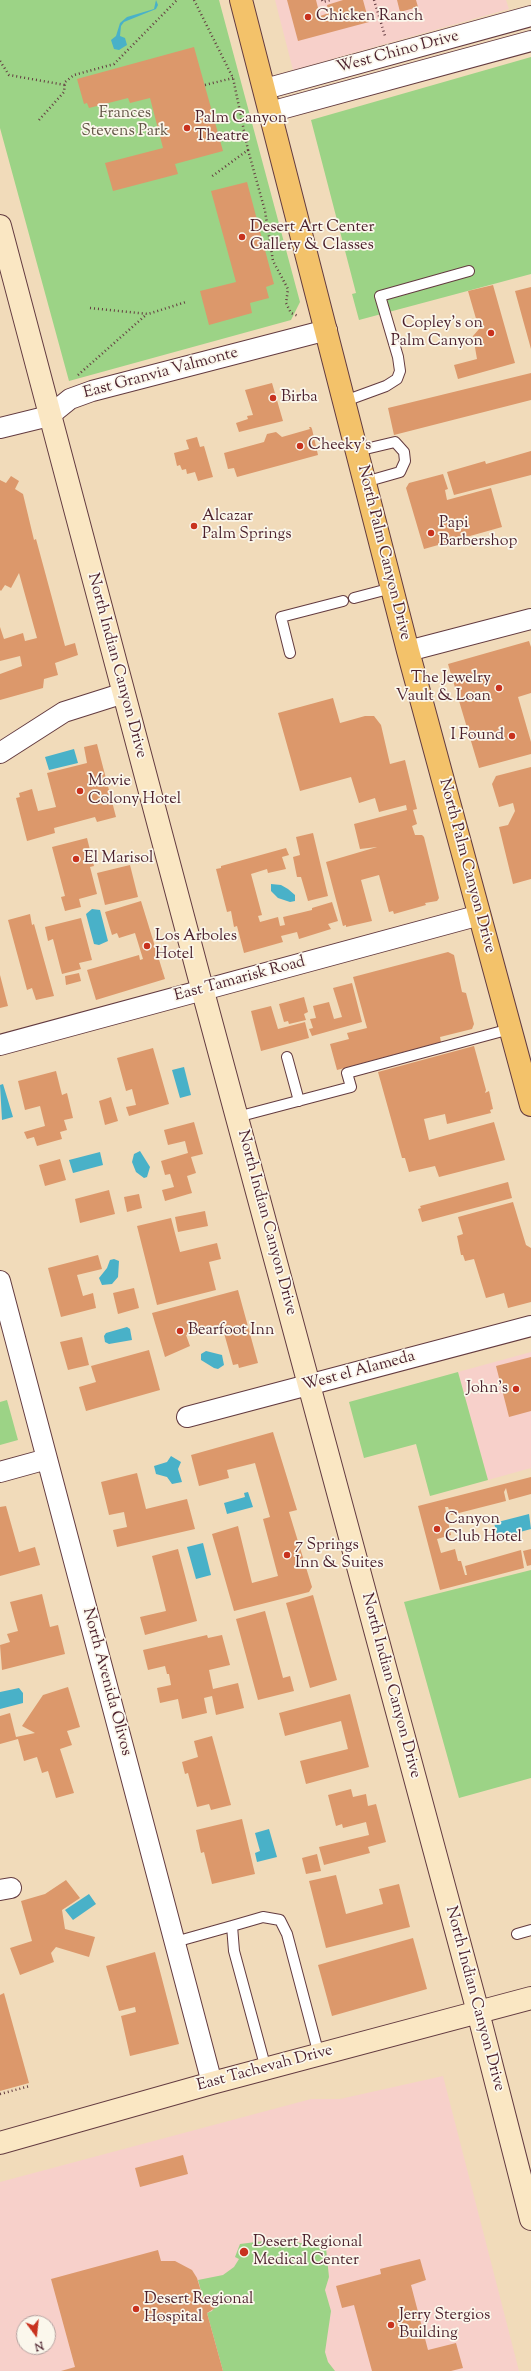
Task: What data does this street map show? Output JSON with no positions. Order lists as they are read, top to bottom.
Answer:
{
  "streets": {
    "main road": ["North Palm Canyon Drive", "North Indian Canyon Drive", "East Tachevah Drive"],
    "street": [
      "West Chino Drive",
      "East Granvia Valmonte",
      "East Tamarisk Road",
      "West el Alameda",
      "North Avenida Olivos"
    ]
  },
  "crossings": [
    ["West Chino Drive", "North Palm Canyon Drive"],
    ["East Granvia Valmonte", "North Palm Canyon Drive"],
    ["East Granvia Valmonte", "North Indian Canyon Drive"],
    ["North Palm Canyon Drive", "East Tamarisk Road"],
    ["North Indian Canyon Drive", "East Tamarisk Road"],
    ["North Indian Canyon Drive", "West el Alameda"],
    ["North Indian Canyon Drive", "East Tachevah Drive"],
    ["North Avenida Olivos", "East Tachevah Drive"]
  ],
  "parks": ["Frances Stevens Park"],
  "places": [
    "Chicken Ranch",
    "Palm Canyon Theatre",
    "Desert Art Center Gallery & Classes",
    "Copley's on Palm Canyon",
    "Birba",
    "Cheeky's",
    "Alcazar Palm Springs",
    "Papi Barbershop",
    "The Jewelry Vault & Loan",
    "I Found",
    "Movie Colony Hotel",
    "El Marisol",
    "Los Arboles Hotel",
    "Bearfoot Inn",
    "John's",
    "Canyon Club Hotel",
    "7 Springs Inn & Suites",
    "Desert Regional Medical Center",
    "Desert Regional Hospital",
    "Jerry Stergios Building"
  ],
  "north": "bottom"
}
